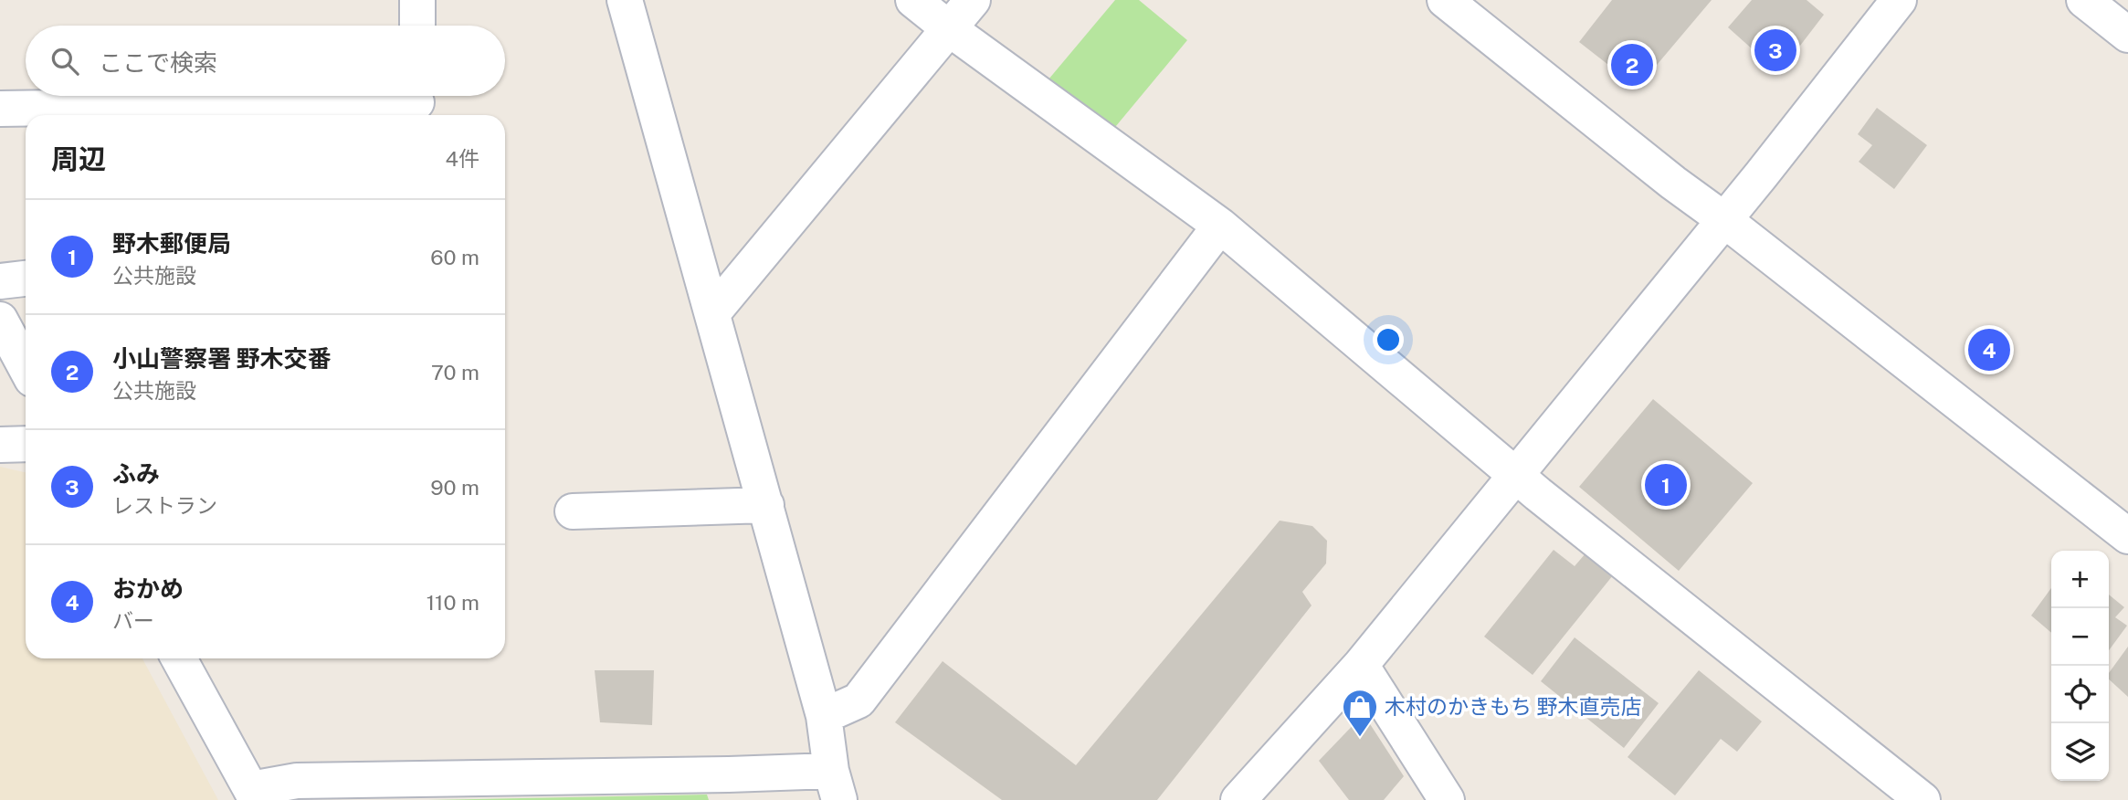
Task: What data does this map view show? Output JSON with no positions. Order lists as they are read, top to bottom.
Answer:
{
  "places": {
    "shop": ["木村のかきもち 野木直売店"]
  },
  "page": {
    "pins": [
      "3",
      "2",
      "4",
      "1"
    ],
    "search": "ここで検索",
    "heading": ["周辺", "4件"],
    "list": [
      {
        "mark": "1",
        "name": "野木郵便局",
        "note": "公共施設",
        "value": "60 m"
      },
      {
        "mark": "2",
        "name": "小山警察署 野木交番",
        "note": "公共施設",
        "value": "70 m"
      },
      {
        "mark": "3",
        "name": "ふみ",
        "note": "レストラン",
        "value": "90 m"
      },
      {
        "mark": "4",
        "name": "おかめ",
        "note": "バー",
        "value": "110 m"
      }
    ],
    "map_buttons": ["+", "−"]
  }
}
